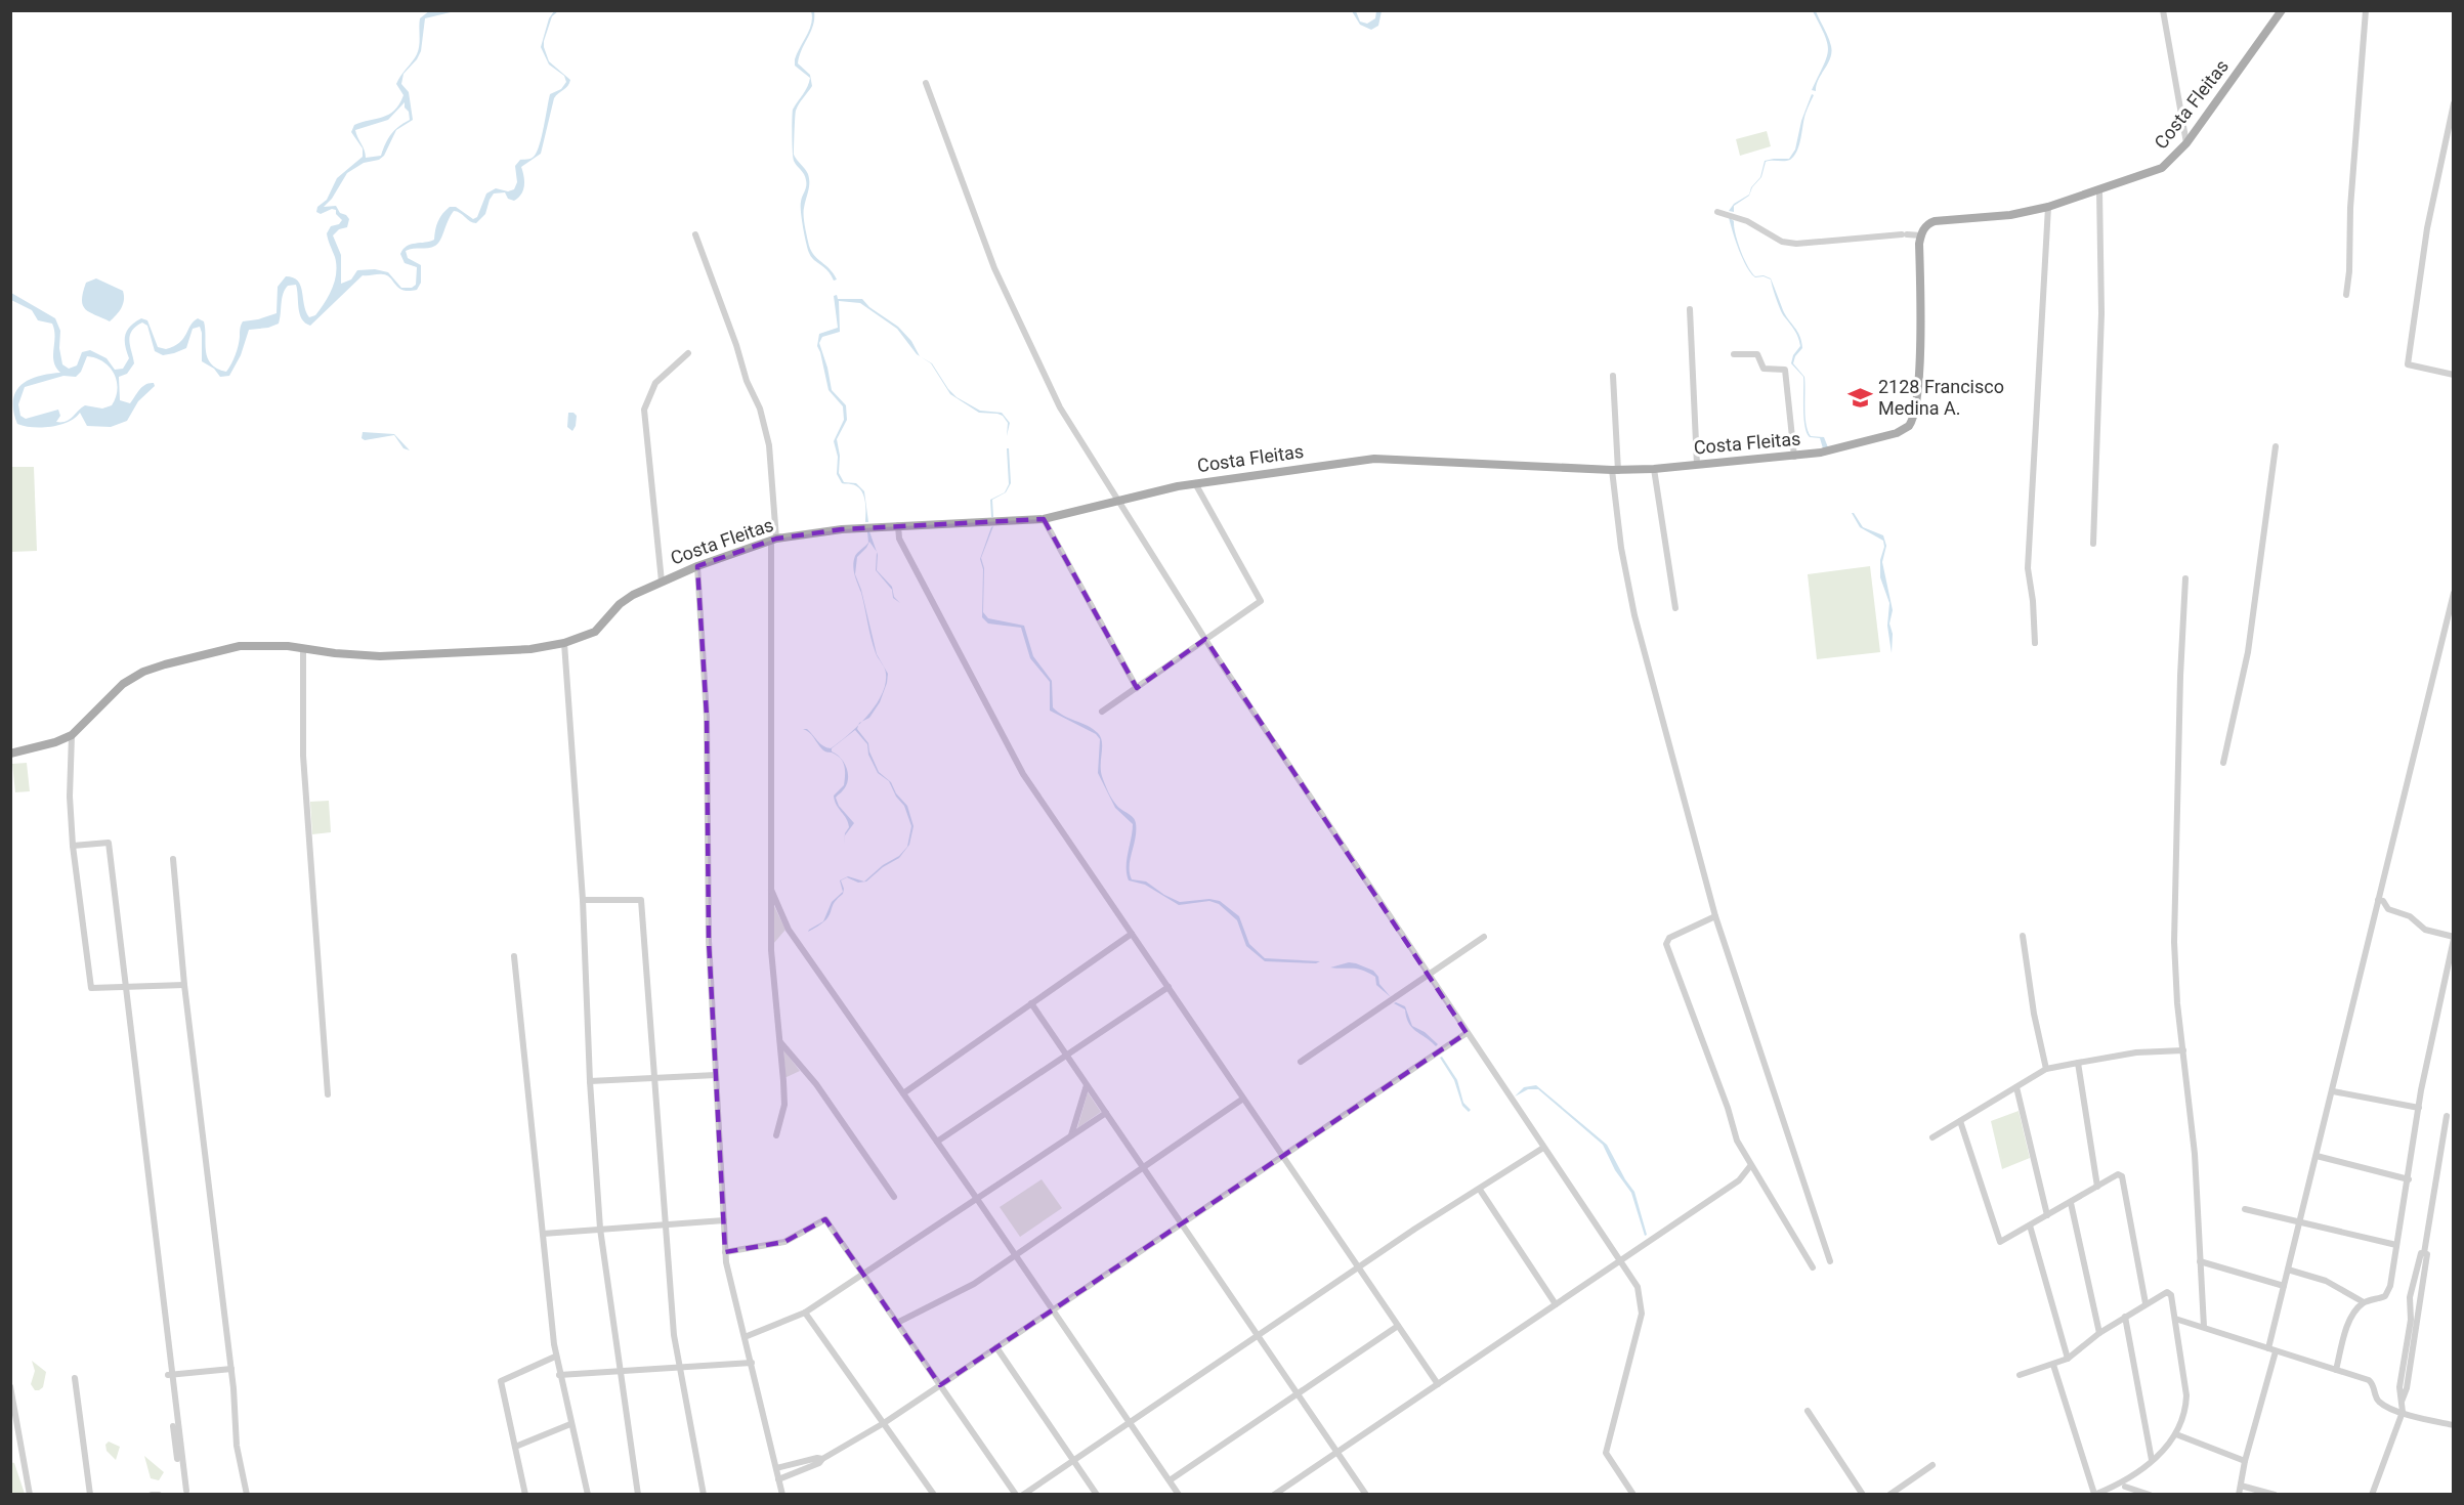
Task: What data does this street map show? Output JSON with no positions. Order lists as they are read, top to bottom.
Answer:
{
  "streets": {
    "main road": ["Costa Fleitas"]
  },
  "places": {
    "school or university": ["2128 Francisco Medina A."]
  }
}
